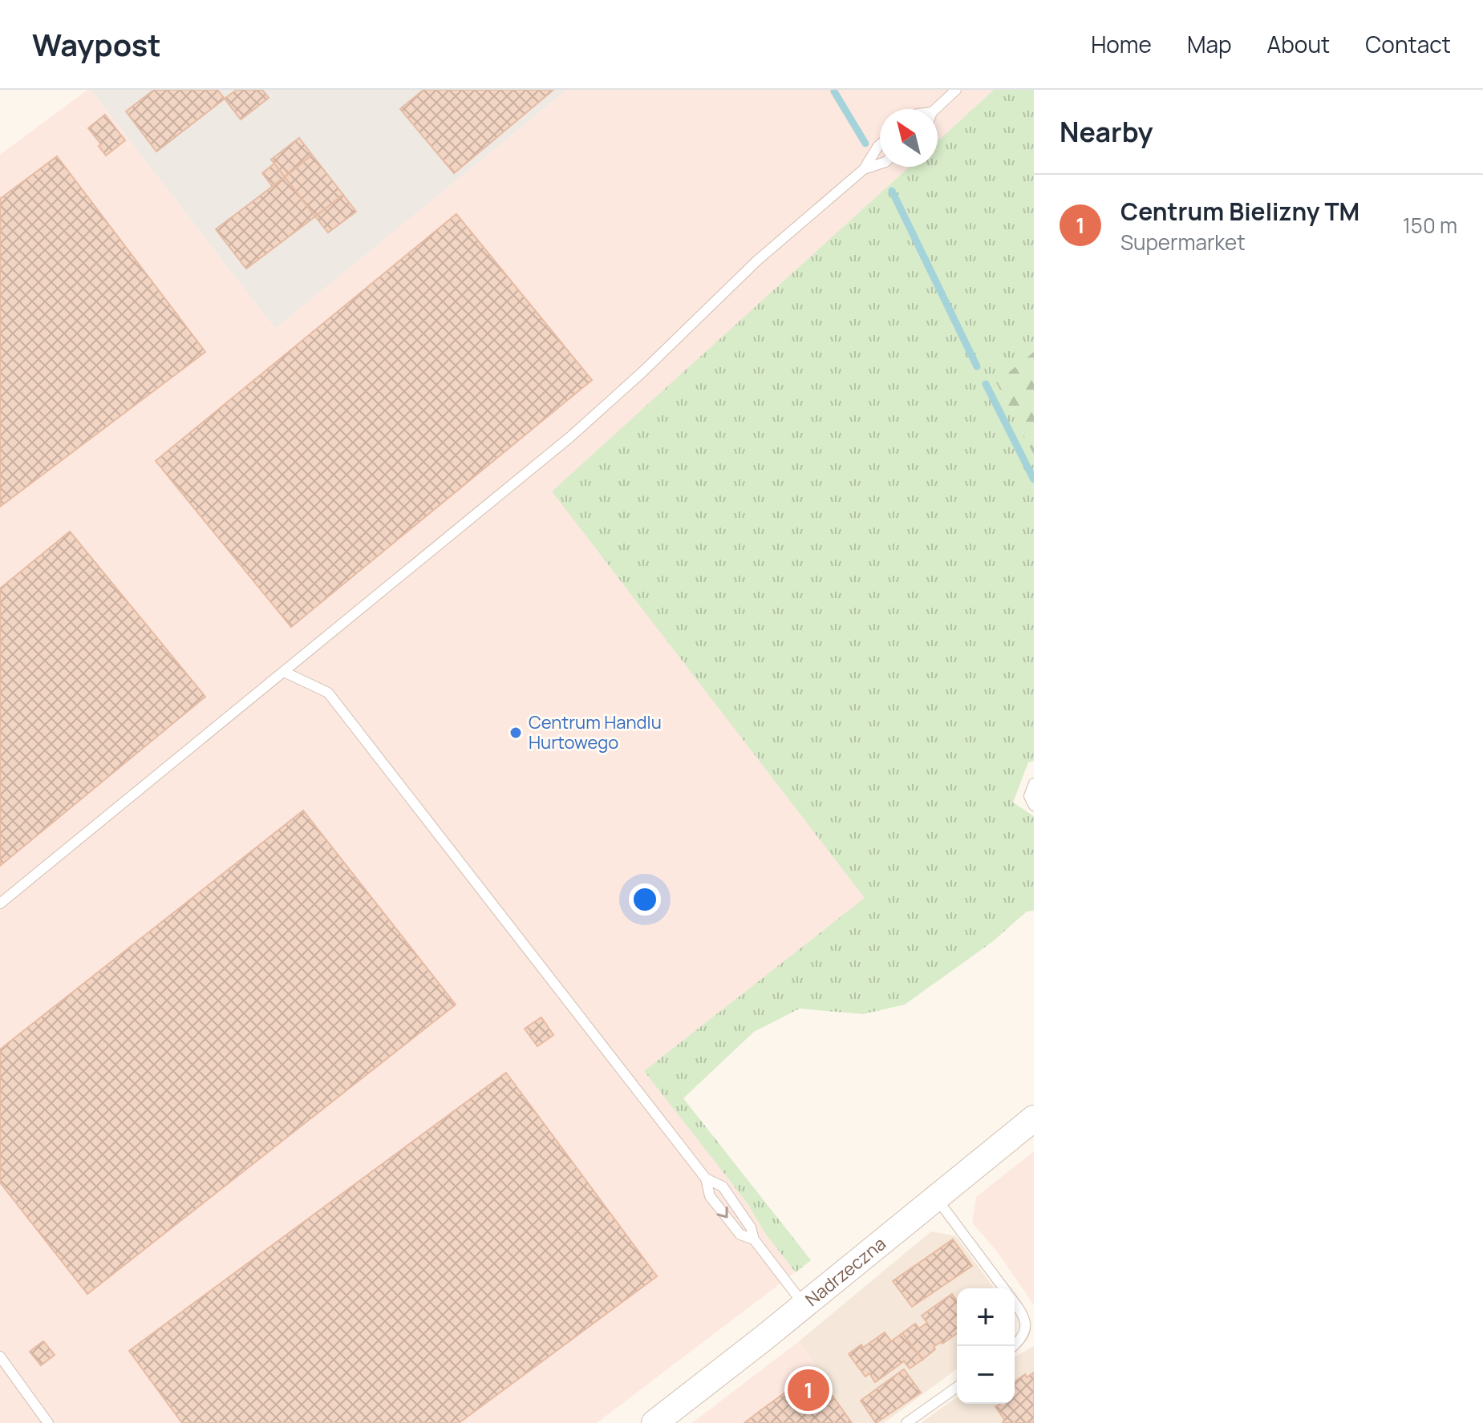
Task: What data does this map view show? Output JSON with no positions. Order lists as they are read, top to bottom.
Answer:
{
  "streets": {
    "street": ["Nadrzeczna"]
  },
  "places": ["Centrum Handlu Hurtowego"],
  "north": "top left",
  "page": {
    "header": "Waypost",
    "nav": [
      "Home",
      "Map",
      "About",
      "Contact"
    ],
    "heading": "Nearby",
    "list": [
      {
        "mark": "1",
        "name": "Centrum Bielizny TM",
        "note": "Supermarket",
        "value": "150 m"
      }
    ],
    "map_buttons": ["+", "−"],
    "pins": "1"
  }
}
